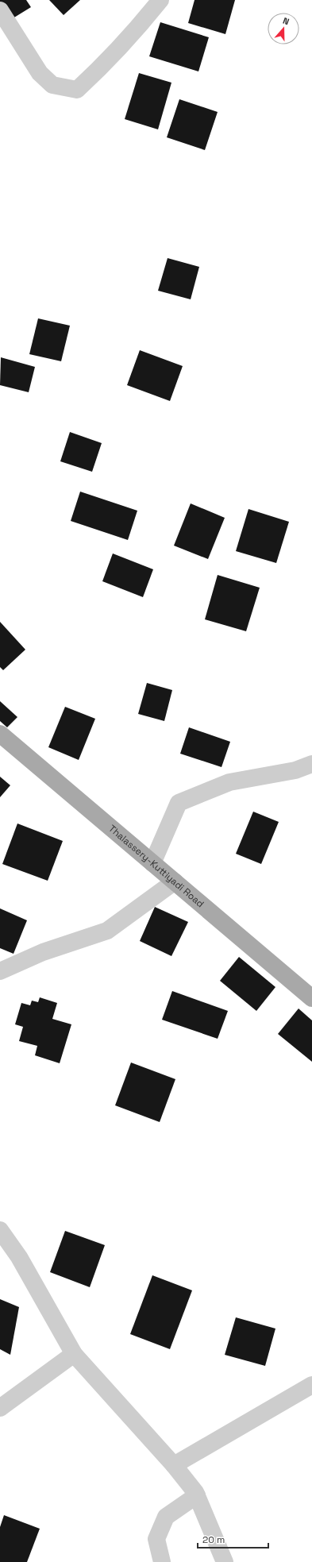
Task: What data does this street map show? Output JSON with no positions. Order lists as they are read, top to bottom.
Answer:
{
  "streets": {
    "main road": ["Thalassery-Kuttiyadi Road"]
  },
  "scale_bar": "20 m",
  "north": "top"
}
